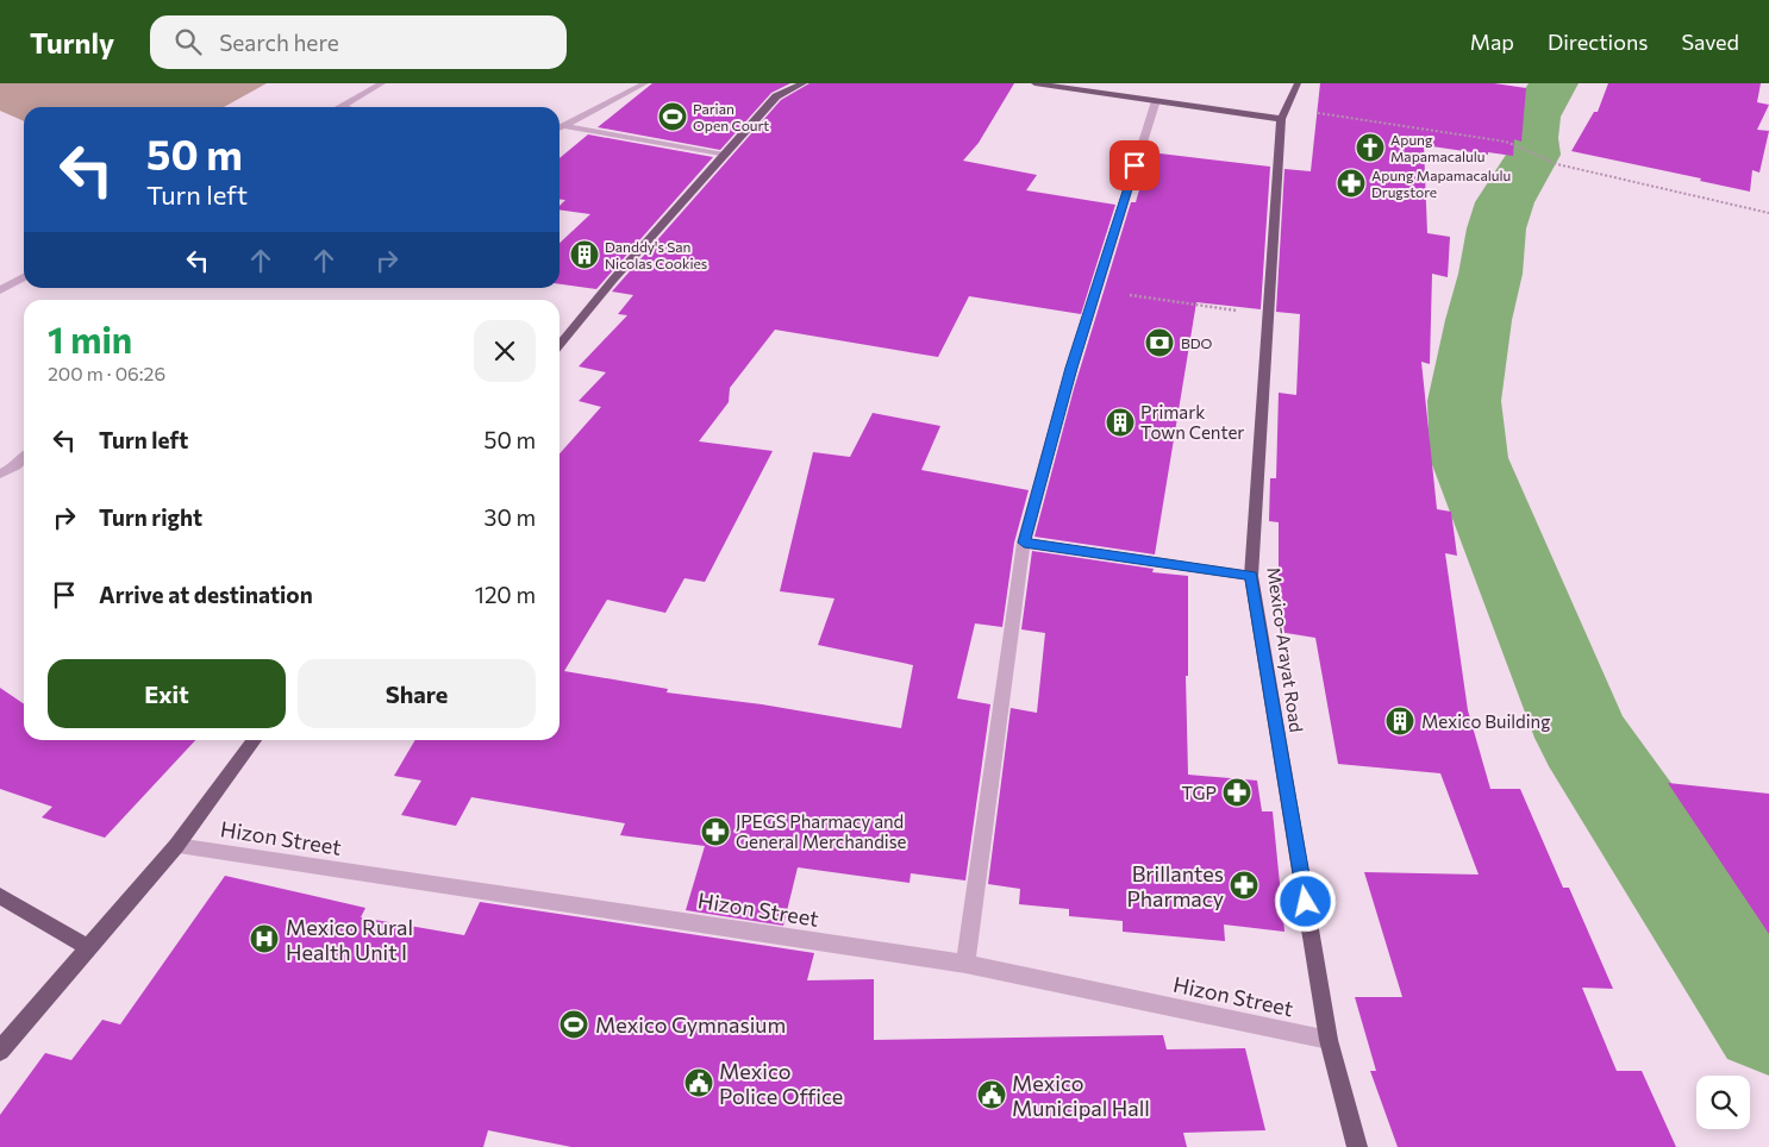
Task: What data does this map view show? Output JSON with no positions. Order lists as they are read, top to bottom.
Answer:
{
  "streets": {
    "main road": ["Mexico-Arayat Road"],
    "street": ["Hizon Street"]
  },
  "crossings": [
    ["Mexico-Arayat Road", "Hizon Street"]
  ],
  "places": {
    "sports": ["Parian Open Court", "Mexico Gymnasium"],
    "church": ["Apung Mapamacalulu"],
    "pharmacy": [
      "Apung Mapamacalulu Drugstore",
      "TGP",
      "JPEGS Pharmacy and General Merchandise",
      "Brillantes Pharmacy"
    ],
    "building": ["Danddy's San Nicolas Cookies", "Primark Town Center", "Mexico Building"],
    "bank": ["BDO"],
    "hospital": ["Mexico Rural Health Unit I"],
    "public building": ["Mexico Police Office", "Mexico Municipal Hall"]
  },
  "page": {
    "header": "Turnly",
    "search": "Search here",
    "nav": ["Map", "Directions", "Saved"],
    "turn": ["50 m", "Turn left"],
    "heading": ["1 min", "200 m · 06:26"],
    "list": [
      {
        "name": "Turn left",
        "value": "50 m"
      },
      {
        "name": "Turn right",
        "value": "30 m"
      },
      {
        "name": "Arrive at destination",
        "value": "120 m"
      }
    ],
    "buttons": ["Exit", "Share"]
  }
}
